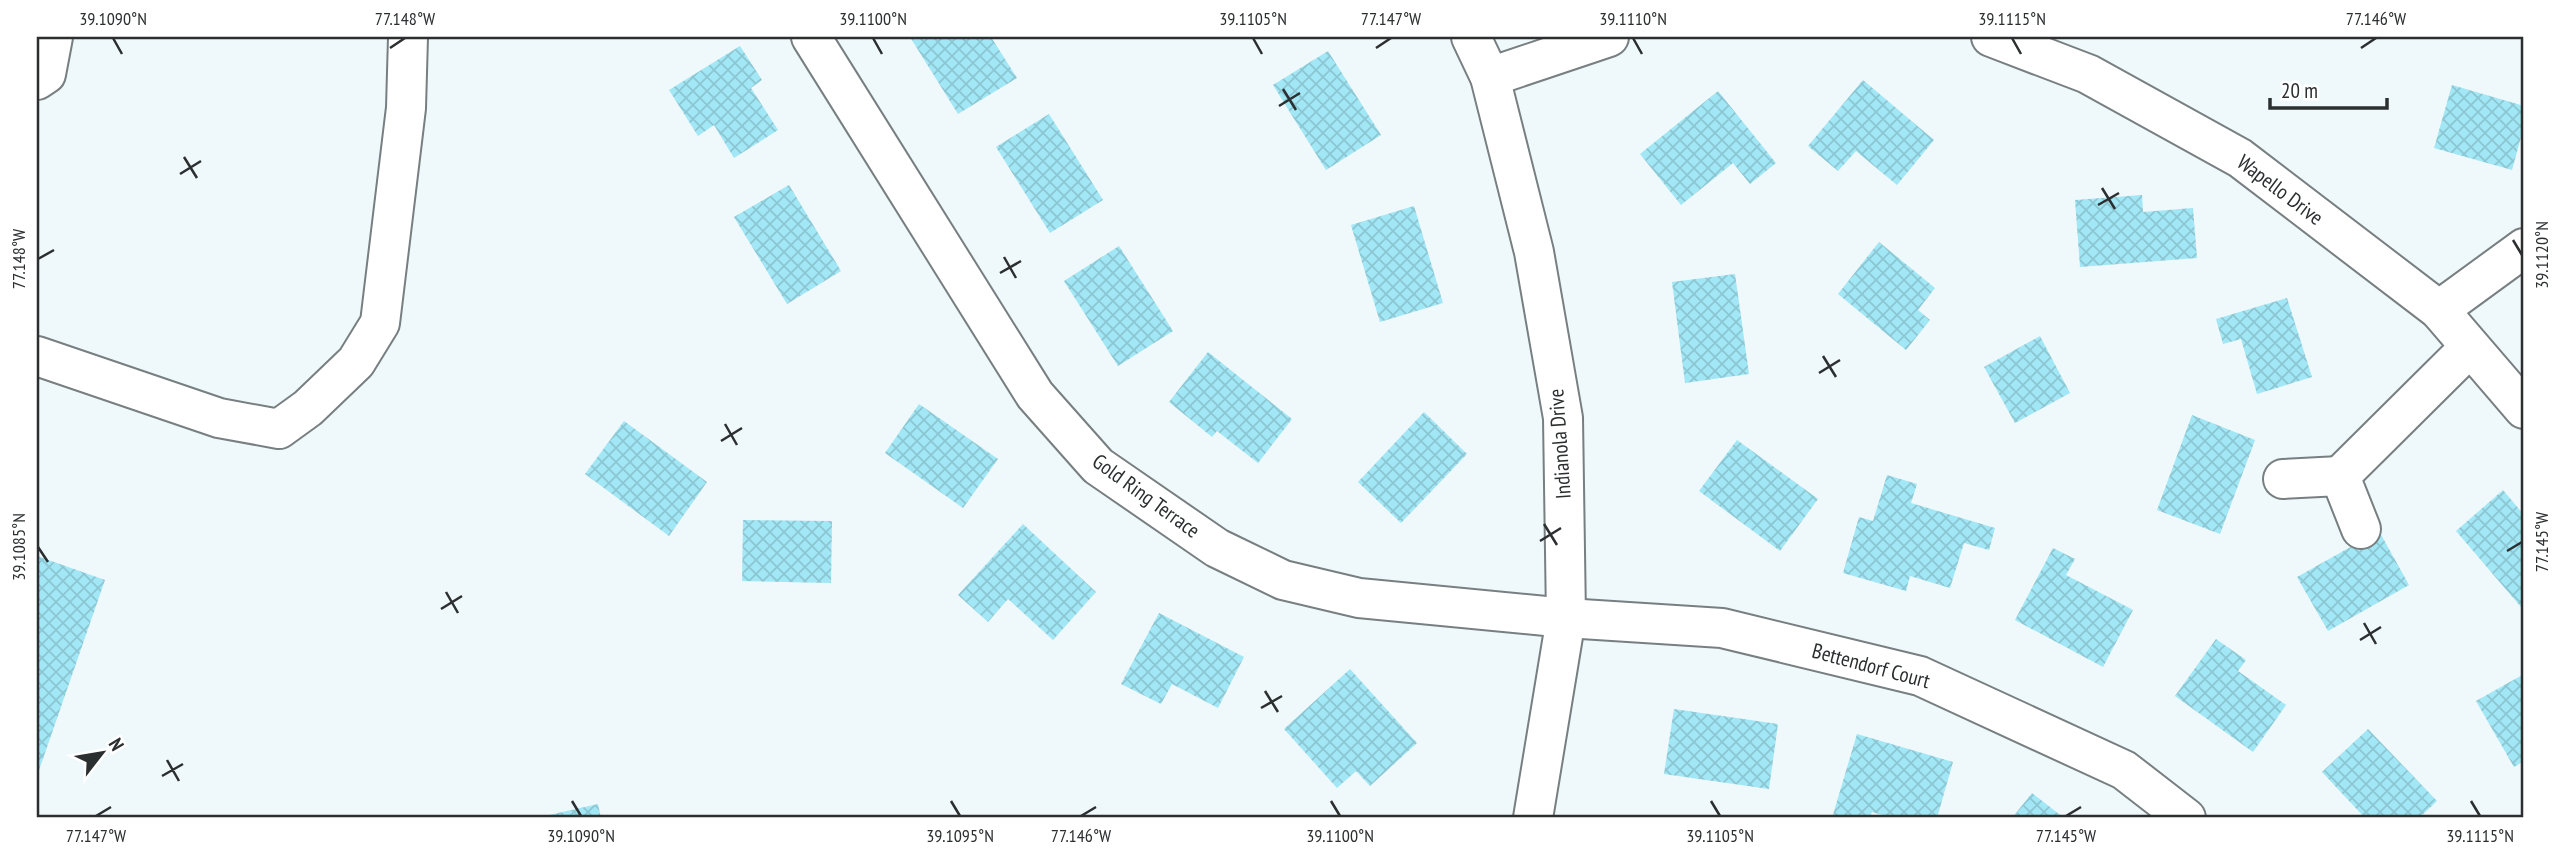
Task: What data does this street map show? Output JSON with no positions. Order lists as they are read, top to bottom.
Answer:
{
  "streets": {
    "street": [
      "Wapello Drive",
      "Indianola Drive",
      "Gold Ring Terrace",
      "Bettendorf Court"
    ]
  },
  "crossings": [
    ["Indianola Drive", "Gold Ring Terrace"],
    ["Indianola Drive", "Bettendorf Court"],
    ["Gold Ring Terrace", "Bettendorf Court"]
  ],
  "scale_bar": "20 m",
  "north": "top right",
  "coordinates": [
    "39.1090°N",
    "77.148°W",
    "39.1100°N",
    "39.1105°N",
    "77.147°W",
    "39.1110°N",
    "39.1115°N",
    "77.146°W",
    "39.1120°N",
    "77.145°W",
    "39.1085°N",
    "39.1095°N"
  ]
}
